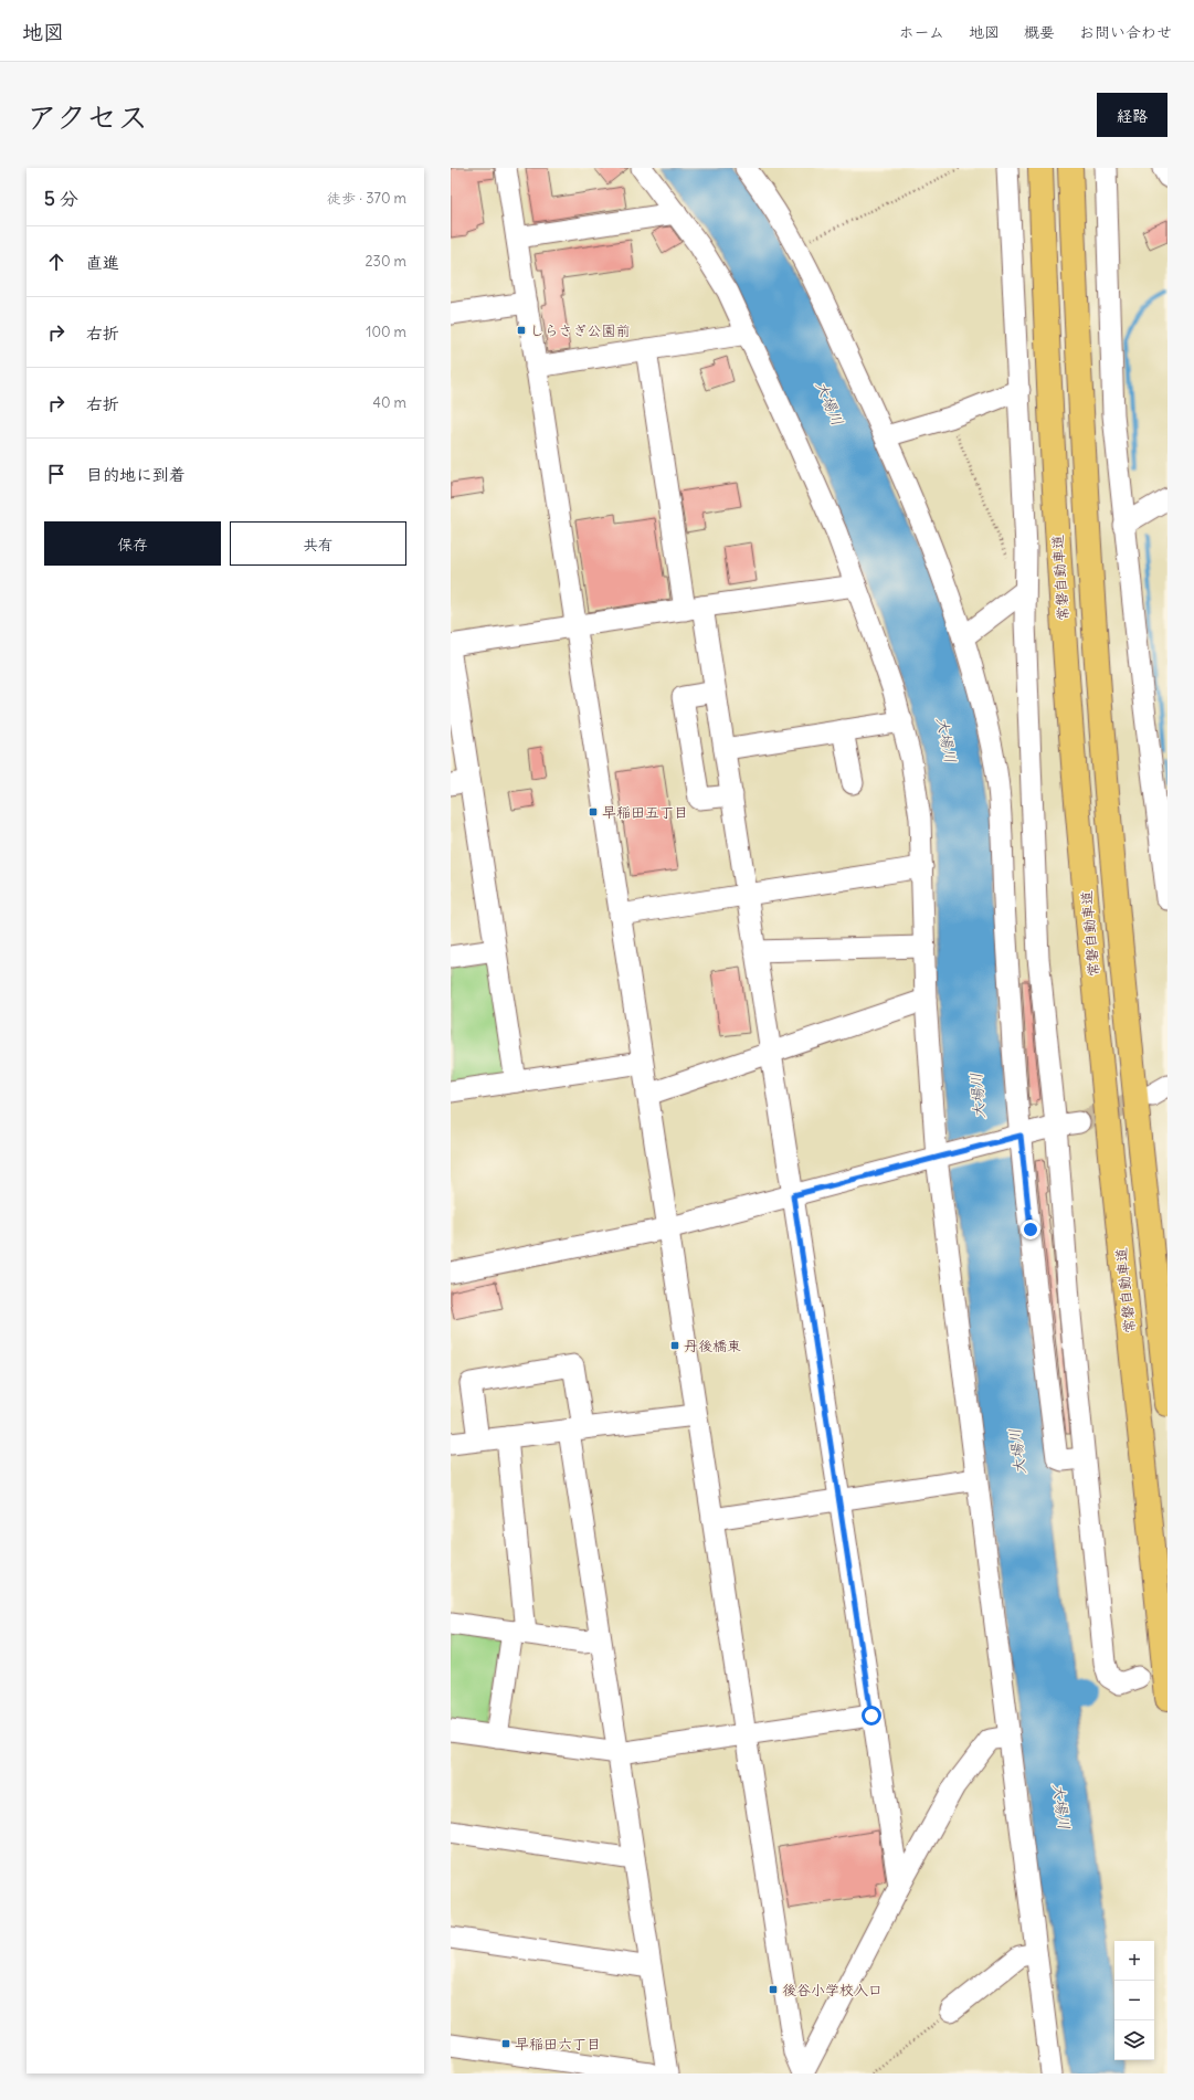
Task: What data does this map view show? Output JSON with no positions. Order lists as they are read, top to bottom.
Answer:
{
  "streets": {
    "highway": ["常磐自動車道"]
  },
  "water": ["大場川"],
  "places": {
    "transit": [
      "しらさぎ公園前",
      "早稲田五丁目",
      "丹後橋東",
      "後谷小学校入口",
      "早稲田六丁目"
    ]
  },
  "page": {
    "header": "地図",
    "nav": [
      "ホーム",
      "地図",
      "概要",
      "お問い合わせ"
    ],
    "title": "アクセス",
    "buttons": [
      "経路",
      ["保存", "共有"]
    ],
    "heading": ["5 分", "徒歩 · 370 m"],
    "list": [
      ["直進", "230 m"],
      ["右折", "100 m"],
      ["右折", "40 m"],
      "目的地に到着"
    ],
    "map_buttons": ["+", "−"]
  }
}
